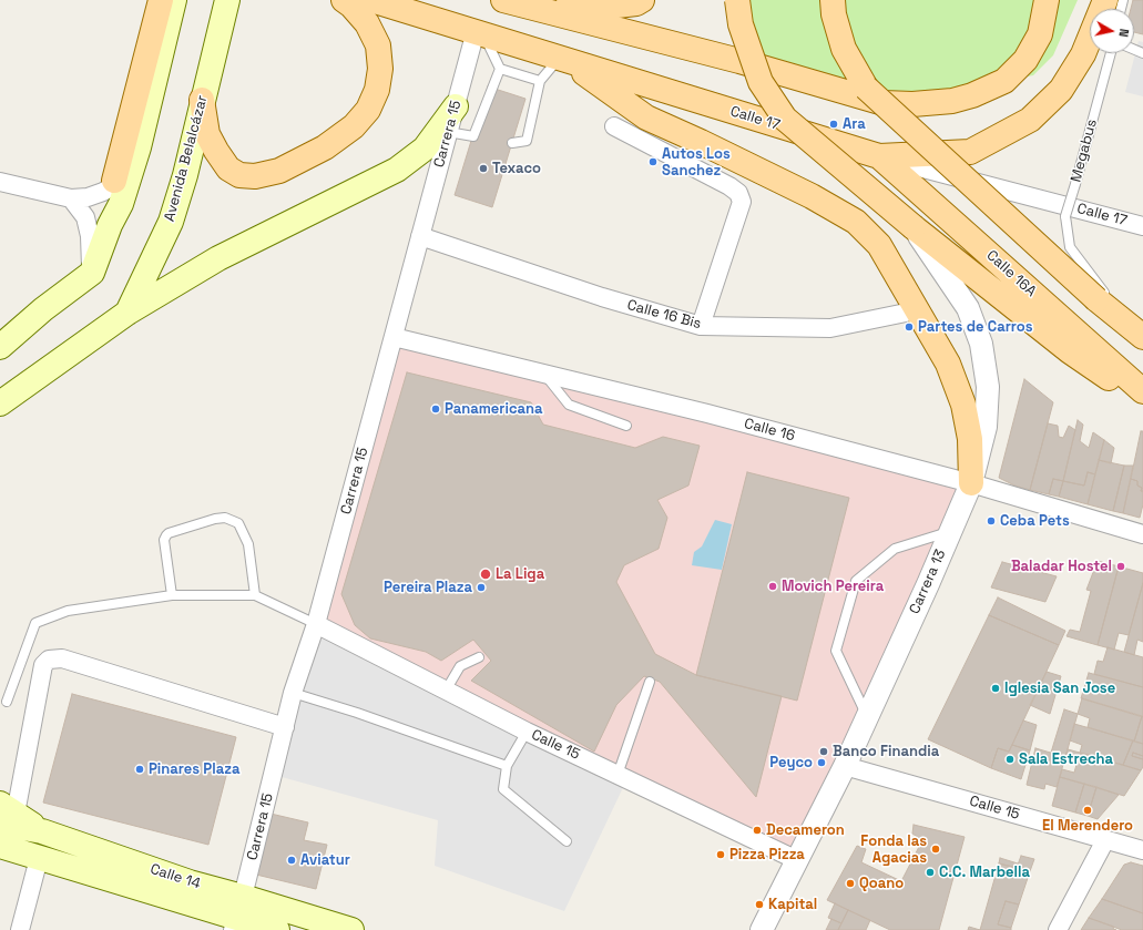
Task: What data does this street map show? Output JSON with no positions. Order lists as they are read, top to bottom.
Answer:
{
  "streets": {
    "main road": [
      "Calle 17",
      "Avenida Belalcázar",
      "Calle 16A",
      "Calle 14"
    ],
    "street": [
      "Carrera 15",
      "Calle 16 Bis",
      "Calle 16",
      "Carrera 13",
      "Calle 15"
    ],
    "lane": ["Megabus"]
  },
  "crossings": [
    ["Calle 17", "Carrera 15"],
    ["Calle 17", "Calle 16A"],
    ["Carrera 15", "Calle 16 Bis"],
    ["Carrera 15", "Calle 16"],
    ["Carrera 15", "Calle 15"],
    ["Carrera 15", "Calle 14"],
    ["Calle 16", "Carrera 13"],
    ["Carrera 13", "Calle 15"]
  ],
  "places": [
    "Ara",
    "Autos Los Sanchez",
    "Texaco",
    "Partes de Carros",
    "Panamericana",
    "Ceba Pets",
    "Baladar Hostel",
    "La Liga",
    "Movich Pereira",
    "Pereira Plaza",
    "Iglesia San Jose",
    "Banco Finandia",
    "Sala Estrecha",
    "Peyco",
    "Pinares Plaza",
    "El Merendero",
    "Decameron",
    "Fonda las Agacias",
    "Pizza Pizza",
    "Aviatur",
    "C.C. Marbella",
    "Qoano",
    "Kapital"
  ],
  "north": "right"
}
